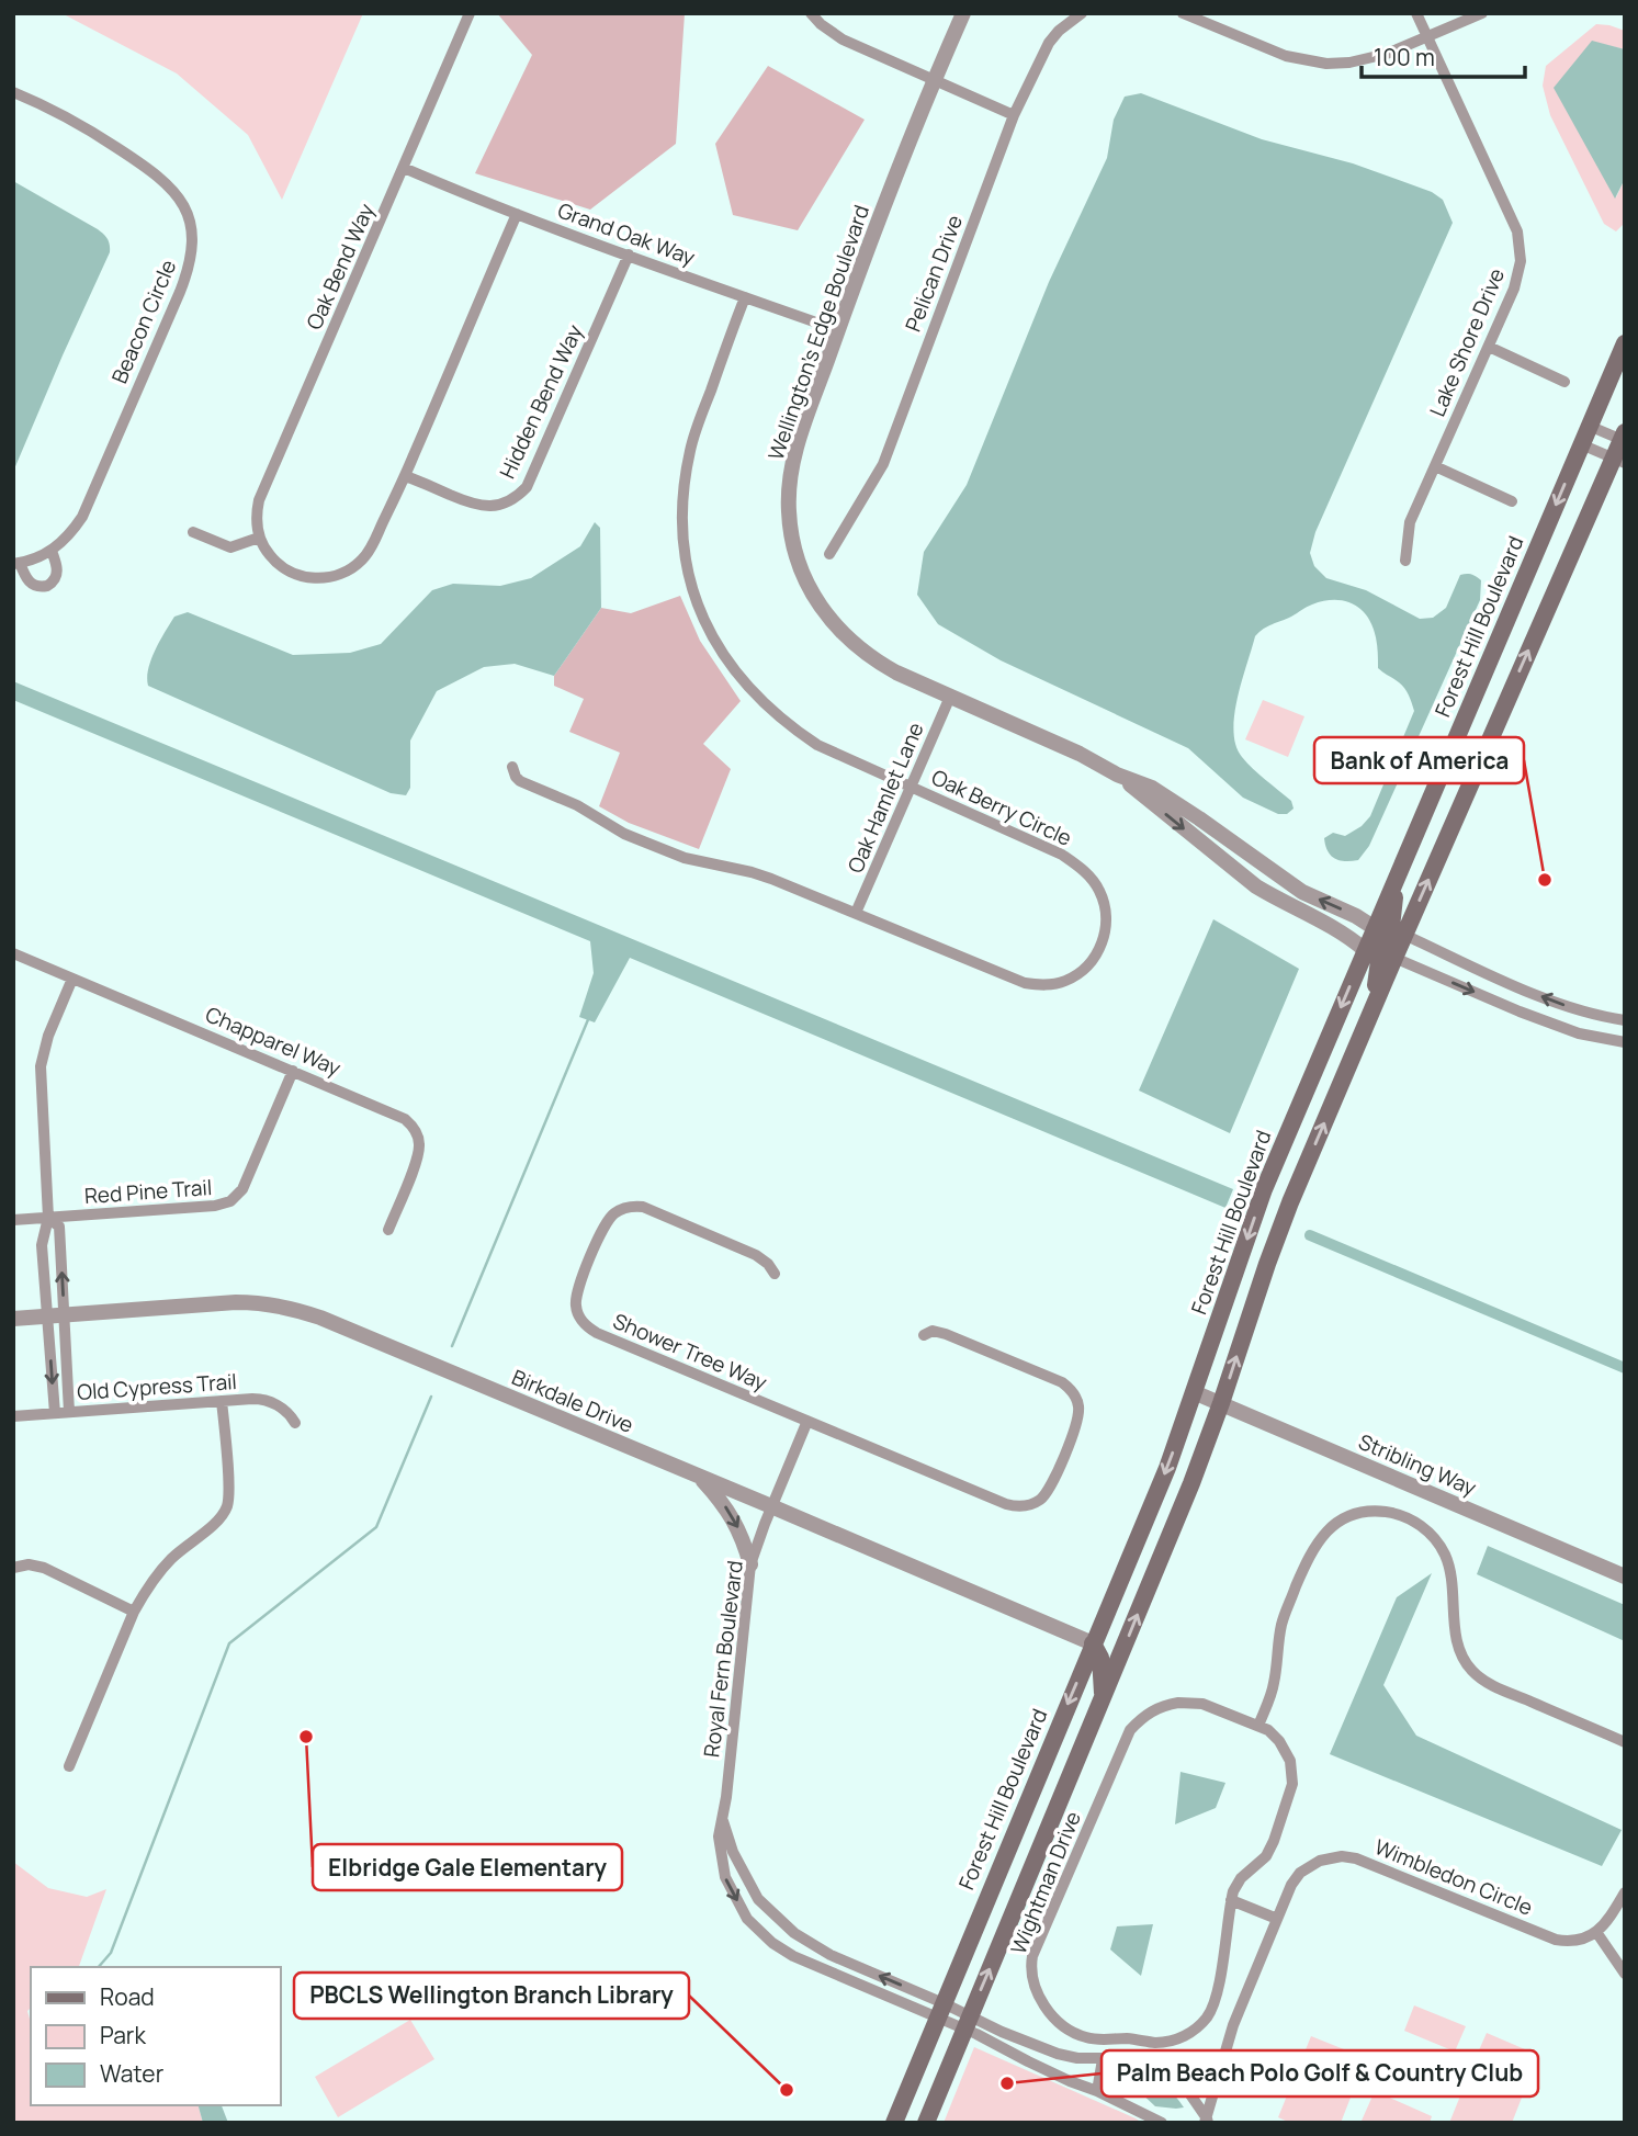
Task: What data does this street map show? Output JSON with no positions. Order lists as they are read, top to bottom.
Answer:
{
  "streets": {
    "main road": ["Forest Hill Boulevard"],
    "street": [
      "Grand Oak Way",
      "Oak Bend Way",
      "Pelican Drive",
      "Beacon Circle",
      "Wellington's Edge Boulevard",
      "Lake Shore Drive",
      "Hidden Bend Way",
      "Oak Hamlet Lane",
      "Oak Berry Circle",
      "Chapparel Way",
      "Red Pine Trail",
      "Shower Tree Way",
      "Old Cypress Trail",
      "Birkdale Drive",
      "Stribling Way",
      "Royal Fern Boulevard",
      "Wimbledon Circle",
      "Wightman Drive"
    ]
  },
  "crossings": [
    ["Grand Oak Way", "Oak Bend Way"],
    ["Grand Oak Way", "Wellington's Edge Boulevard"],
    ["Grand Oak Way", "Hidden Bend Way"],
    ["Grand Oak Way", "Oak Berry Circle"],
    ["Wellington's Edge Boulevard", "Forest Hill Boulevard"],
    ["Wellington's Edge Boulevard", "Oak Hamlet Lane"],
    ["Forest Hill Boulevard", "Birkdale Drive"],
    ["Forest Hill Boulevard", "Stribling Way"],
    ["Forest Hill Boulevard", "Royal Fern Boulevard"],
    ["Oak Hamlet Lane", "Oak Berry Circle"],
    ["Chapparel Way", "Red Pine Trail"],
    ["Birkdale Drive", "Royal Fern Boulevard"]
  ],
  "places": [
    "Bank of America",
    "Elbridge Gale Elementary",
    "Palm Beach Polo Golf & Country Club",
    "PBCLS Wellington Branch Library"
  ],
  "legend": ["Road", "Park", "Water"],
  "scale_bar": "100 m"
}
